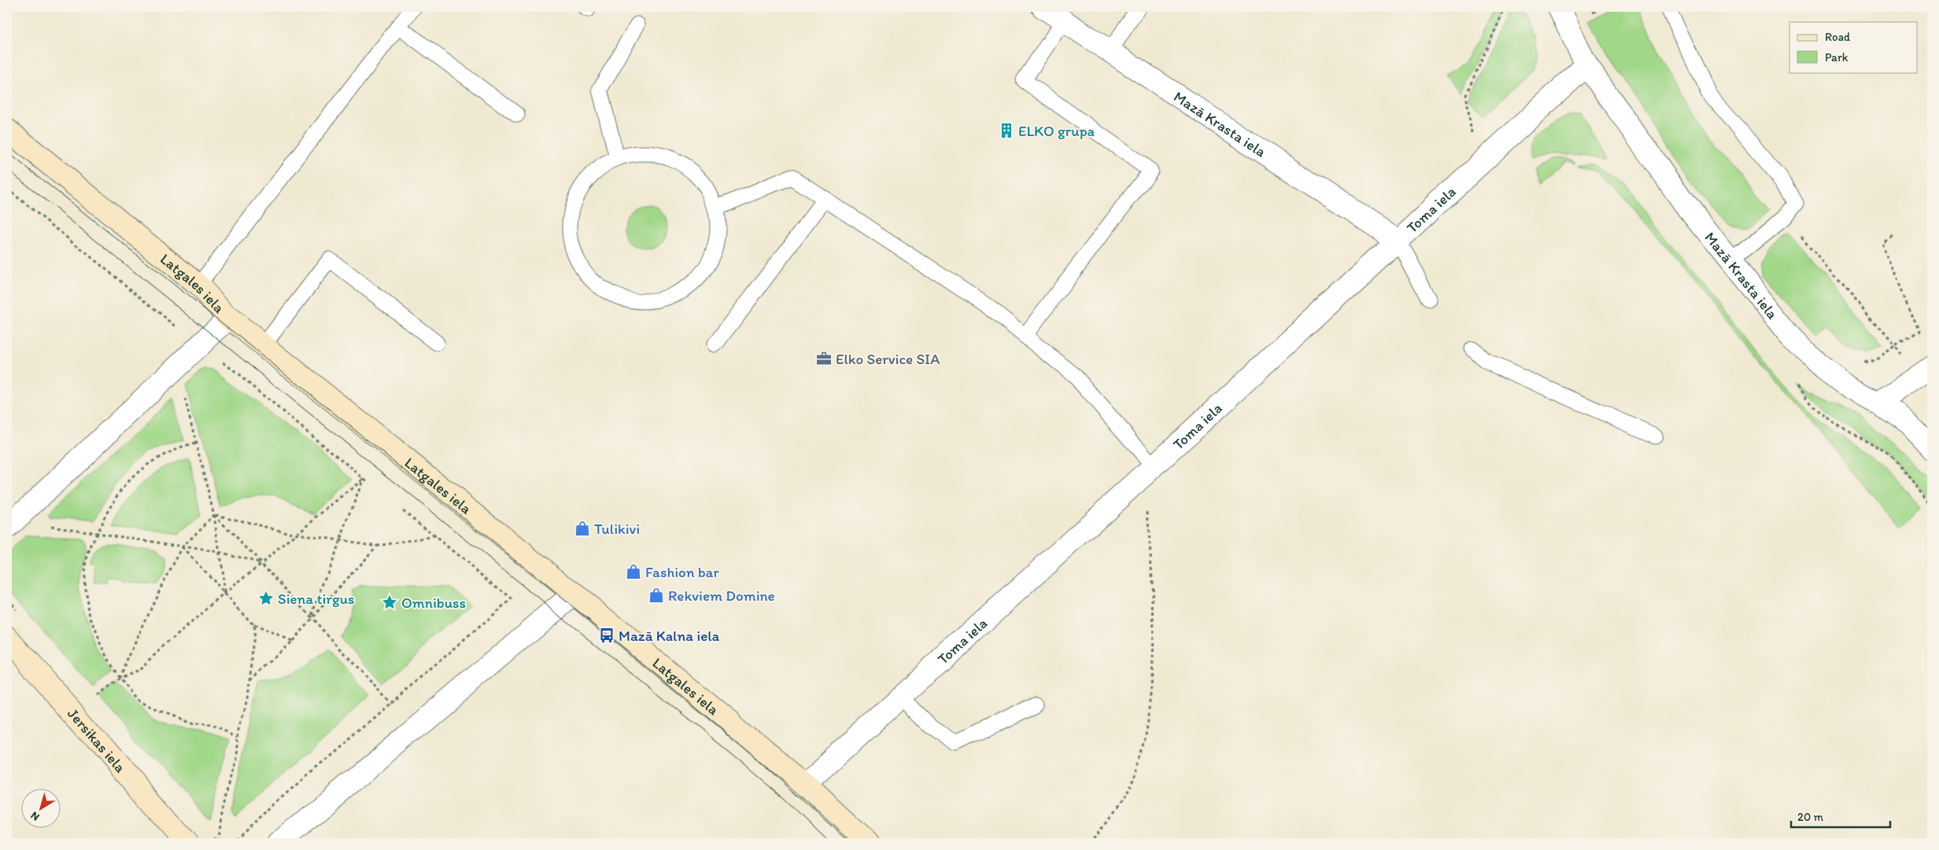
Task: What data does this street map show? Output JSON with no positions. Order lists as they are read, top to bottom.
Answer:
{
  "streets": {
    "street": [
      "Mazā Krasta iela",
      "Toma iela",
      "Latgales iela",
      "Jersikas iela"
    ]
  },
  "crossings": [
    ["Mazā Krasta iela", "Toma iela"],
    ["Toma iela", "Latgales iela"]
  ],
  "places": {
    "building": ["ELKO grupa"],
    "office": ["Elko Service SIA"],
    "shop": ["Tulikivi", "Fashion bar", "Rekviem Domine"],
    "place": ["Siena tirgus", "Omnibuss"],
    "bus stop": ["Mazā Kalna iela"]
  },
  "legend": ["Road", "Park"],
  "scale_bar": "20 m",
  "north": "bottom left"
}
